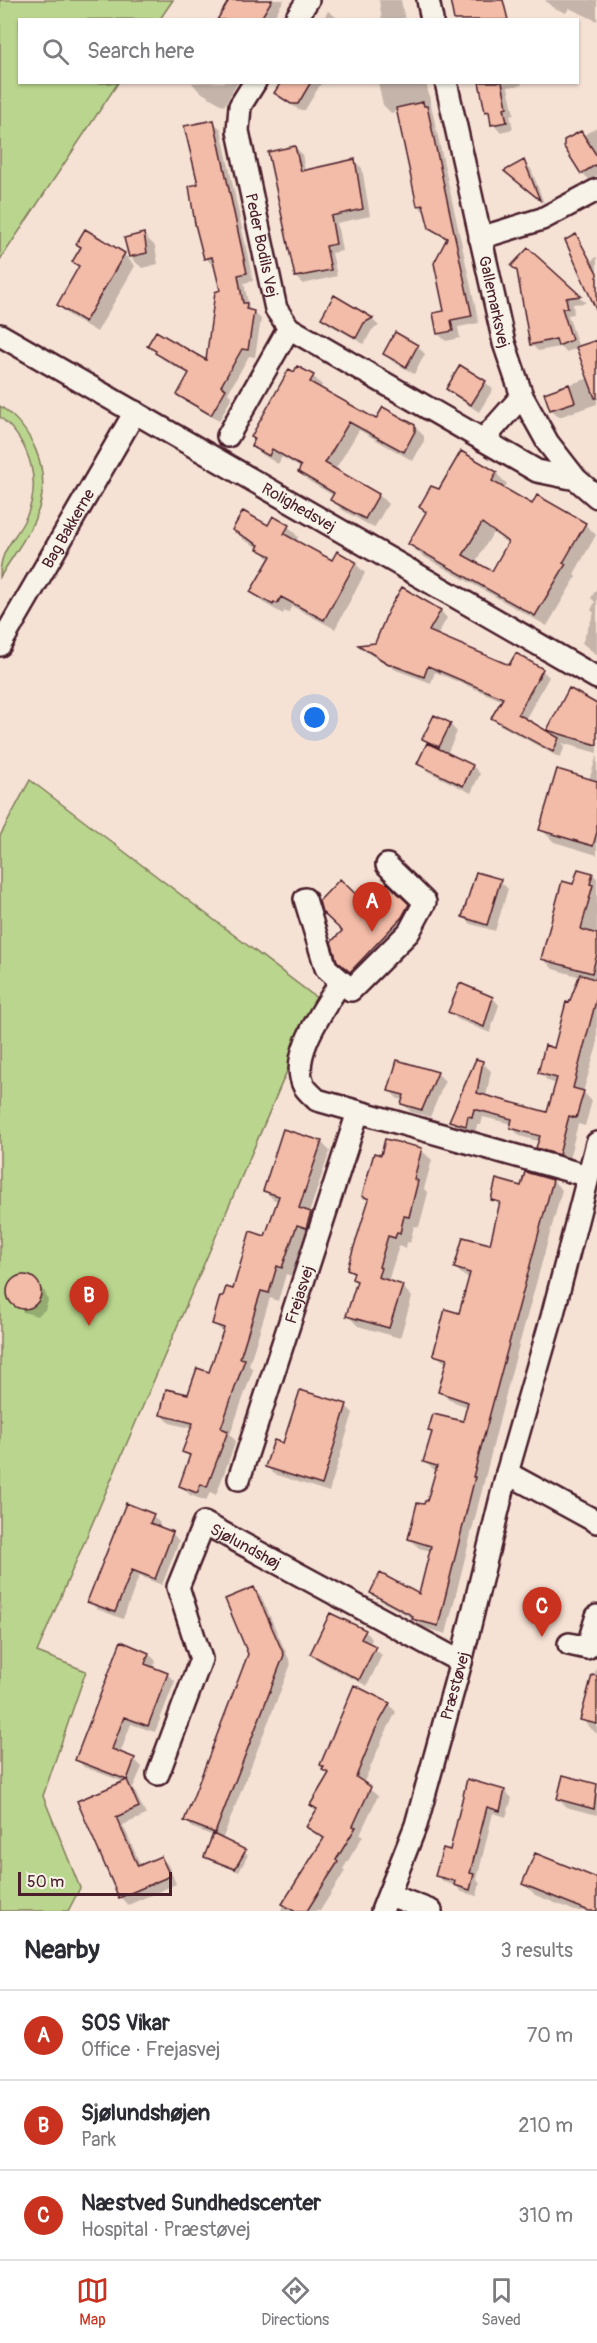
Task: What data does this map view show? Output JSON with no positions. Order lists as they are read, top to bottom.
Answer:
{
  "streets": {
    "street": [
      "Peder Bodils Vej",
      "Gallemarksvej",
      "Rolighedsvej",
      "Bag Bakkerne",
      "Frejasvej",
      "Sjølundshøj",
      "Præstøvej"
    ]
  },
  "crossings": [
    ["Peder Bodils Vej", "Gallemarksvej"],
    ["Rolighedsvej", "Bag Bakkerne"],
    ["Sjølundshøj", "Præstøvej"]
  ],
  "scale_bar": "50 m",
  "page": {
    "search": "Search here",
    "pins": ["A", "B", "C"],
    "scale": "50 m",
    "heading": ["Nearby", "3 results"],
    "list": [
      {
        "mark": "A",
        "name": "SOS Vikar",
        "note": "Office · Frejasvej",
        "value": "70 m"
      },
      {
        "mark": "B",
        "name": "Sjølundshøjen",
        "note": "Park",
        "value": "210 m"
      },
      {
        "mark": "C",
        "name": "Næstved Sundhedscenter",
        "note": "Hospital · Præstøvej",
        "value": "310 m"
      }
    ],
    "nav": ["Map", "Directions", "Saved"]
  }
}
